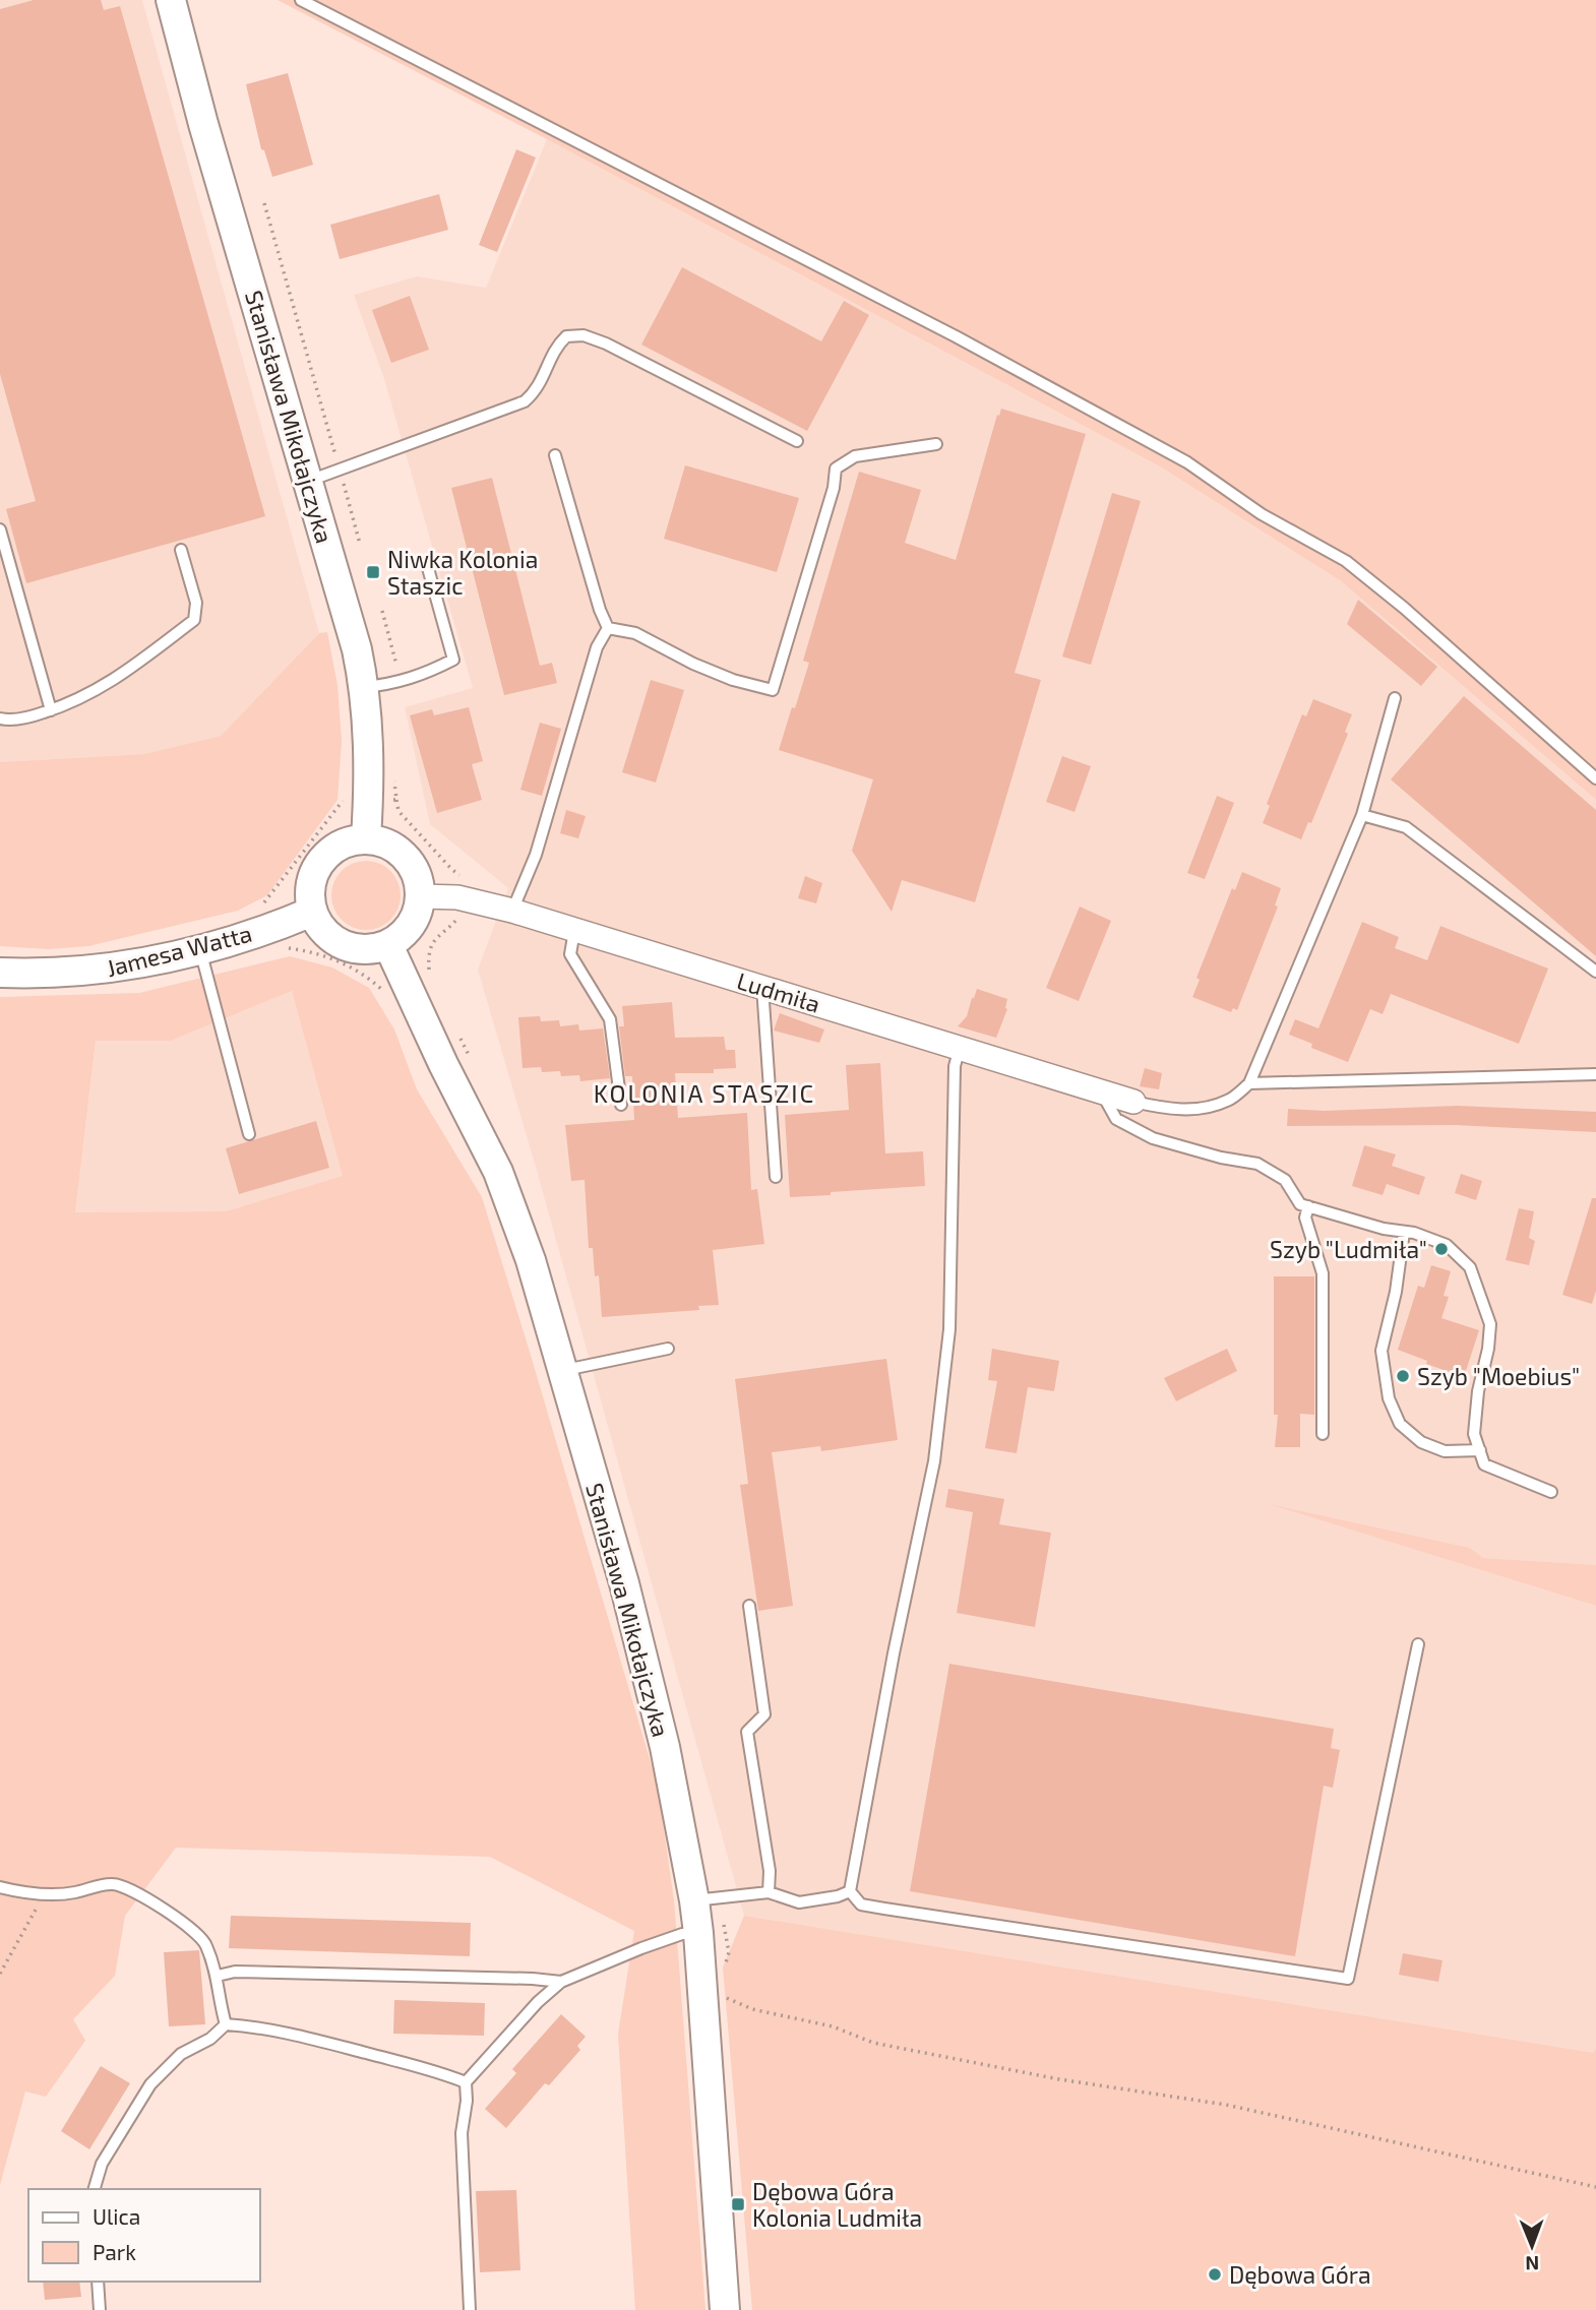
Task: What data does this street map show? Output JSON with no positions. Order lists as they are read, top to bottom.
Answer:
{
  "streets": {
    "street": ["Stanisława Mikołajczyka", "Jamesa Watta", "Ludmiła"]
  },
  "crossings": [
    ["Stanisława Mikołajczyka", "Jamesa Watta"],
    ["Stanisława Mikołajczyka", "Ludmiła"],
    ["Jamesa Watta", "Ludmiła"]
  ],
  "districts": ["KOLONIA STASZIC"],
  "places": {
    "transit": ["Niwka Kolonia Staszic", "Dębowa Góra Kolonia Ludmiła"],
    "other": ["Szyb \"Ludmiła\"", "Szyb \"Moebius\"", "Dębowa Góra"]
  },
  "legend": ["Ulica", "Park"],
  "north": "bottom"
}
